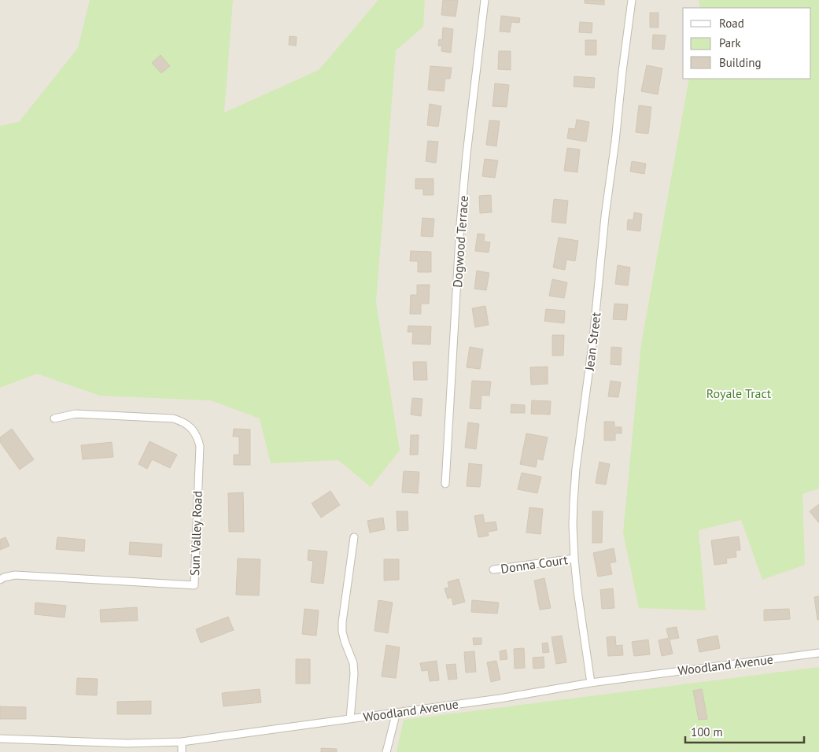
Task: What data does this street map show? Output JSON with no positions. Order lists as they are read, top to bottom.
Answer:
{
  "streets": {
    "street": [
      "Dogwood Terrace",
      "Jean Street",
      "Sun Valley Road",
      "Donna Court",
      "Woodland Avenue"
    ]
  },
  "crossings": [
    ["Jean Street", "Donna Court"],
    ["Jean Street", "Woodland Avenue"]
  ],
  "parks": ["Royale Tract"],
  "legend": ["Road", "Park", "Building"],
  "scale_bar": "100 m"
}
